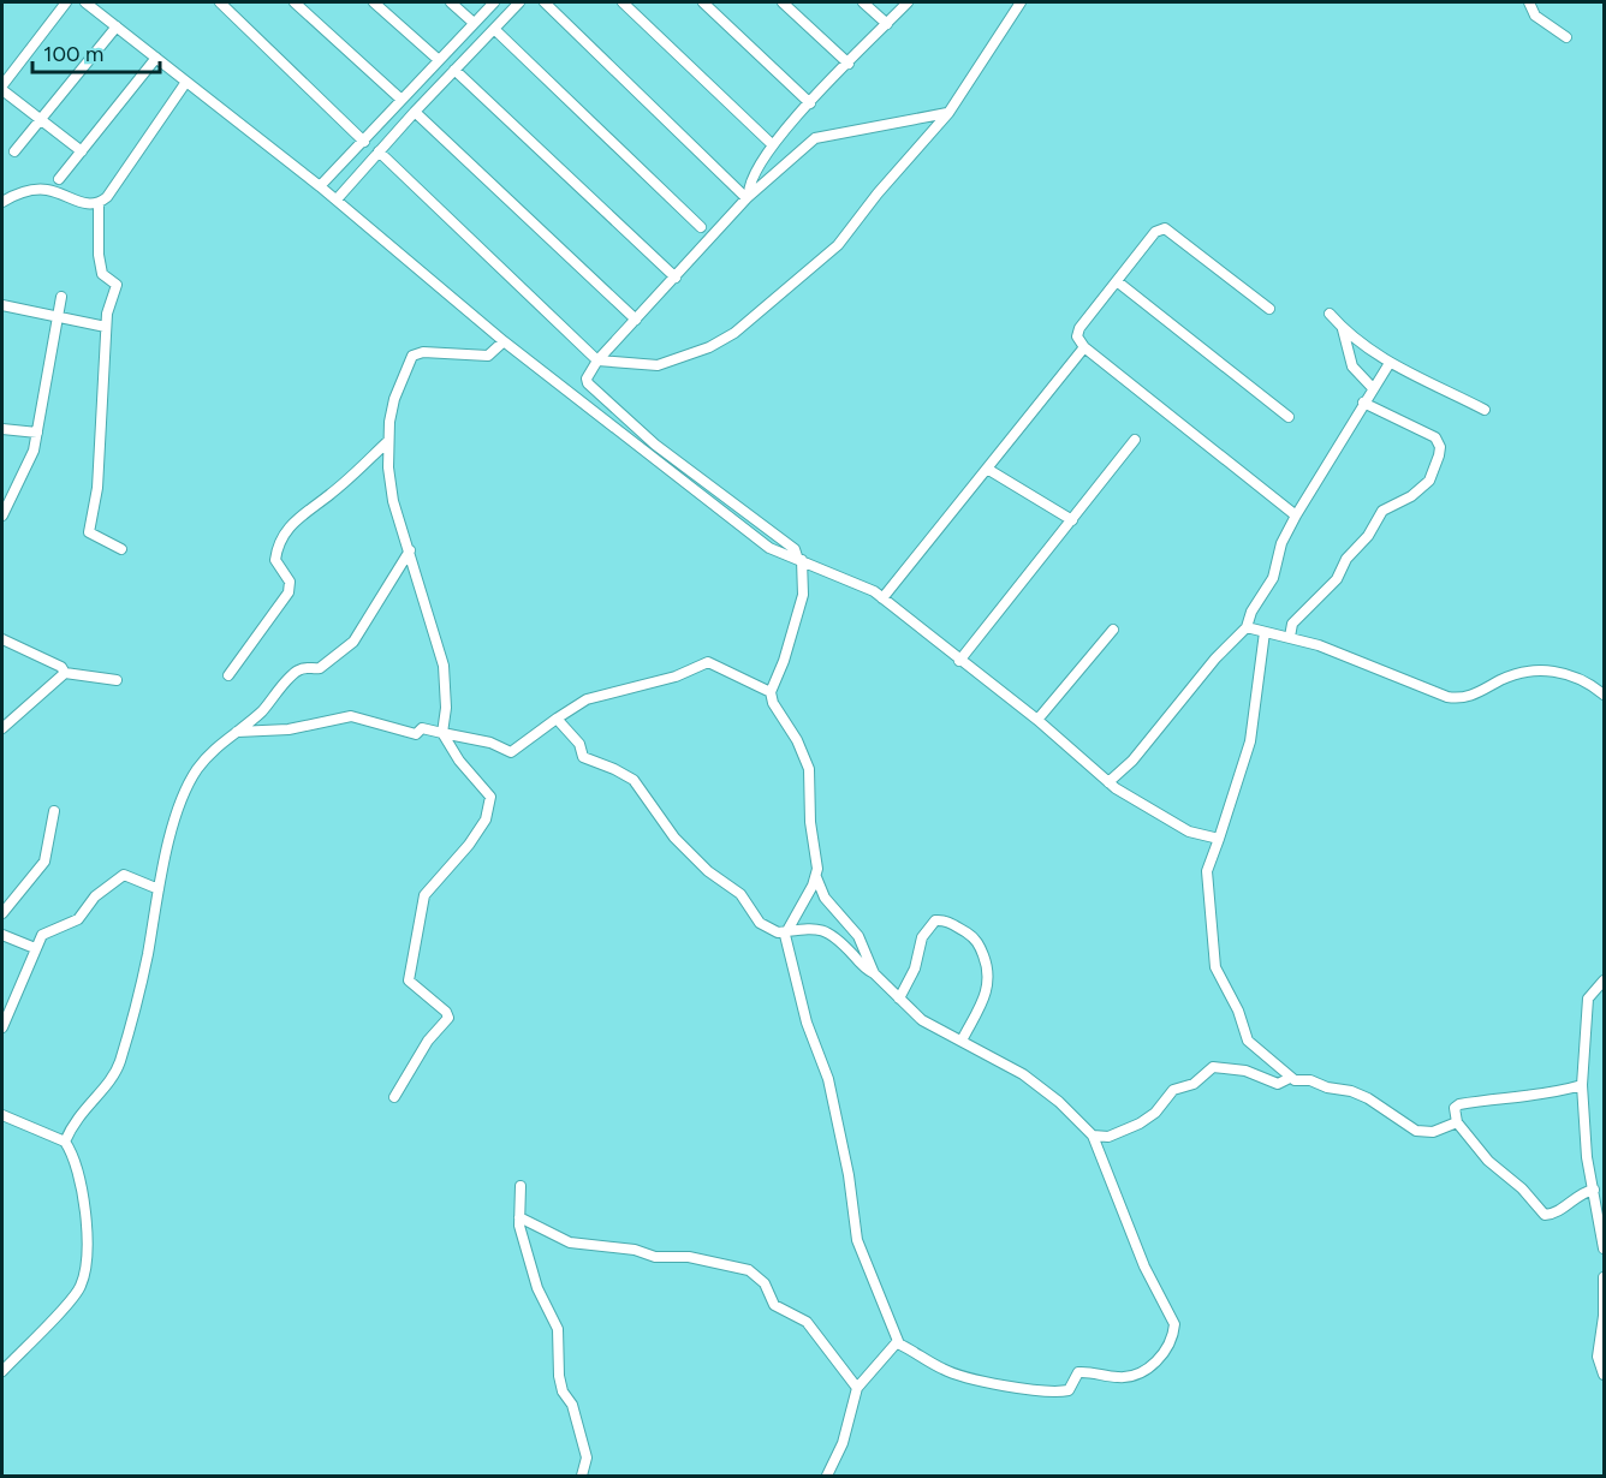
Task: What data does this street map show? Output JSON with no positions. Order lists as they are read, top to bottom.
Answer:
{
  "scale_bar": "100 m"
}
